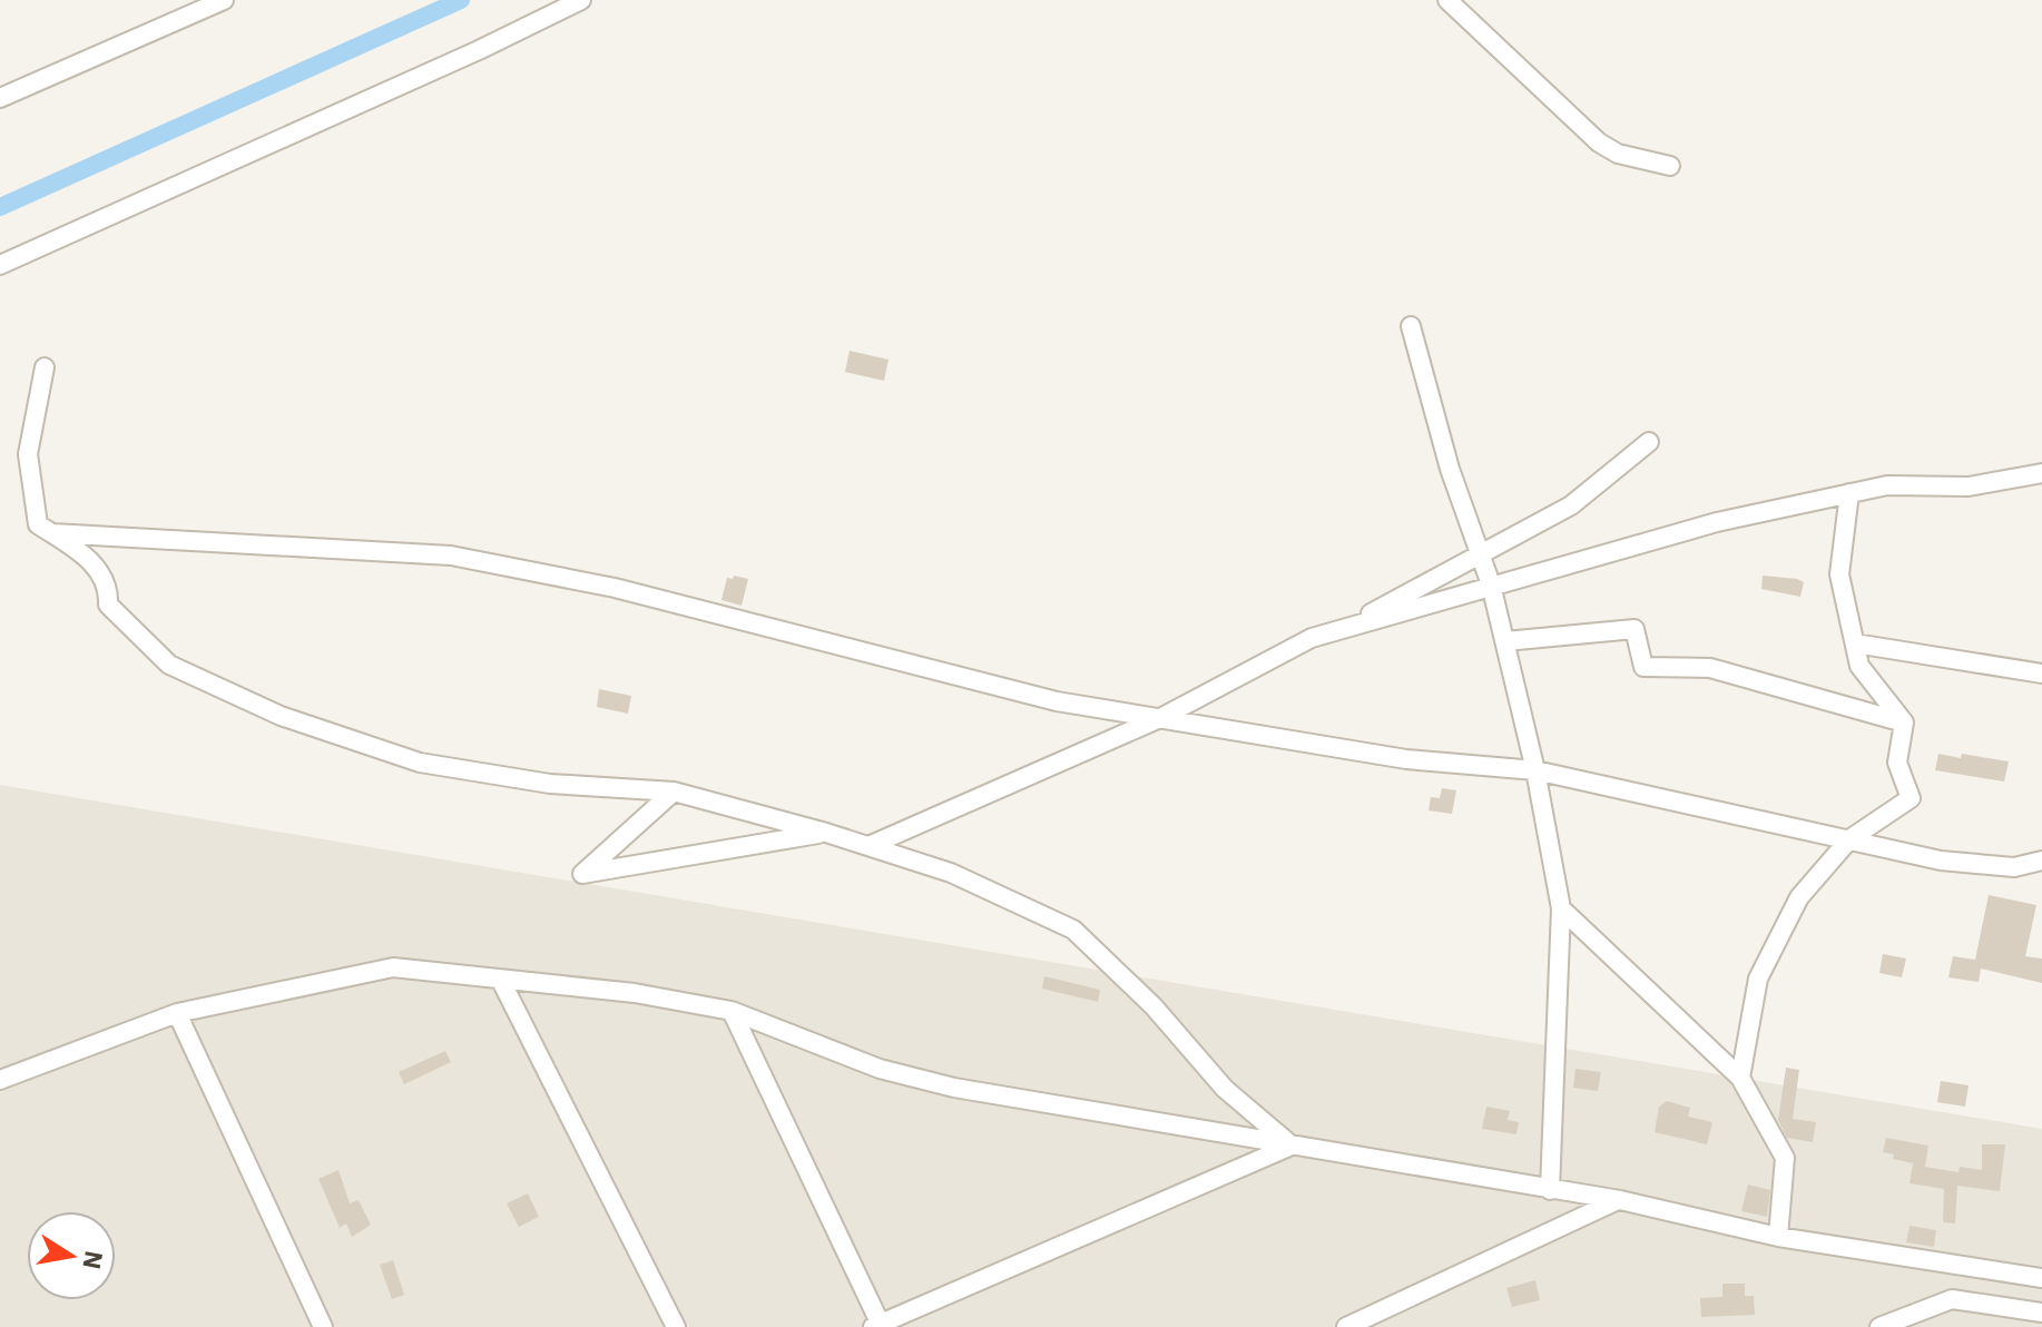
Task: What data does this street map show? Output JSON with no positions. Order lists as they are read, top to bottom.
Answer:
{
  "north": "right"
}
